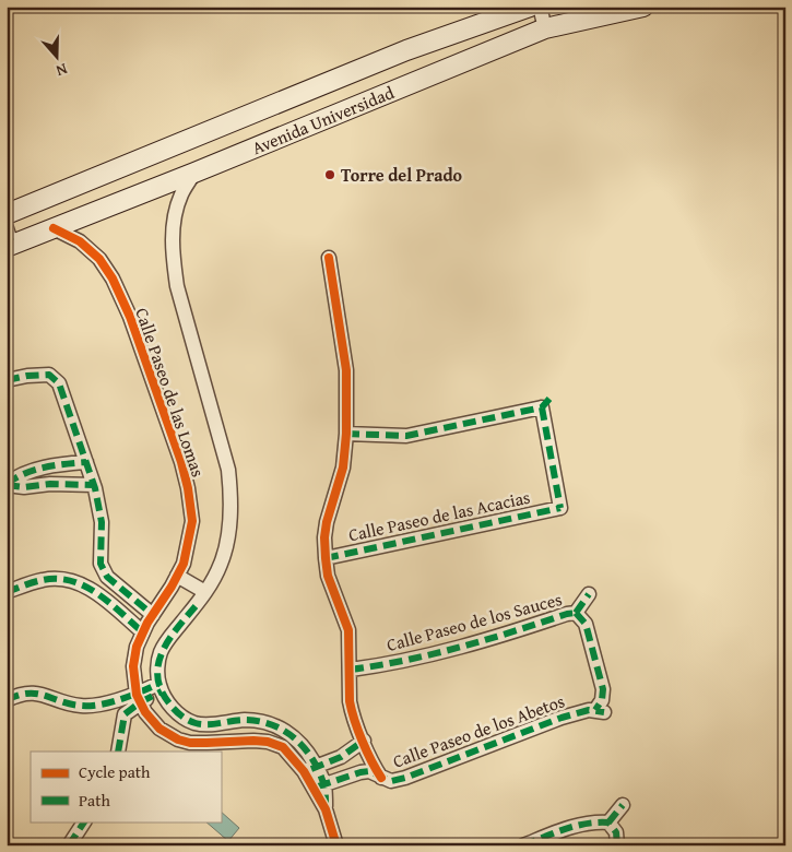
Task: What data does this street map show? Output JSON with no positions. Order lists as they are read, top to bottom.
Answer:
{
  "streets": {
    "main road": ["Avenida Universidad"],
    "street": [
      "Calle Paseo de las Lomas",
      "Calle Paseo de las Acacias",
      "Calle Paseo de los Sauces",
      "Calle Paseo de los Abetos"
    ]
  },
  "crossings": [
    ["Avenida Universidad", "Calle Paseo de las Lomas"],
    ["Calle Paseo de los Sauces", "Calle Paseo de los Abetos"]
  ],
  "places": ["Torre del Prado"],
  "legend": ["Cycle path", "Path"],
  "north": "bottom"
}
